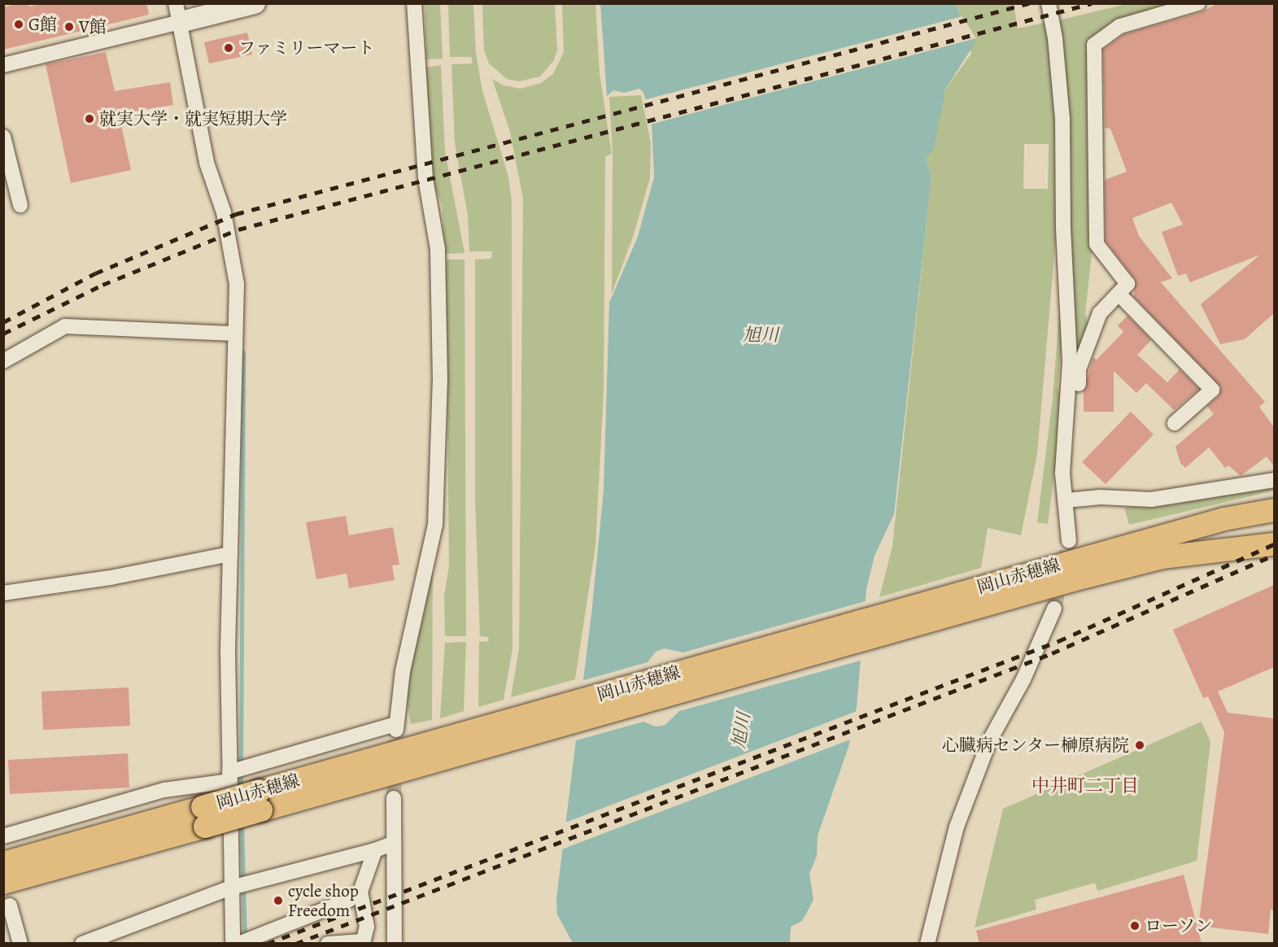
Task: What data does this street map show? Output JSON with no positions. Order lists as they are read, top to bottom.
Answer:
{
  "streets": {
    "main road": ["岡山赤穂線"]
  },
  "districts": ["中井町二丁目"],
  "water": ["旭川"],
  "places": [
    "G館",
    "V館",
    "ファミリーマート",
    "就実大学・就実短期大学",
    "心臓病センター榊原病院",
    "cycle shop Freedom",
    "ローソン"
  ]
}
